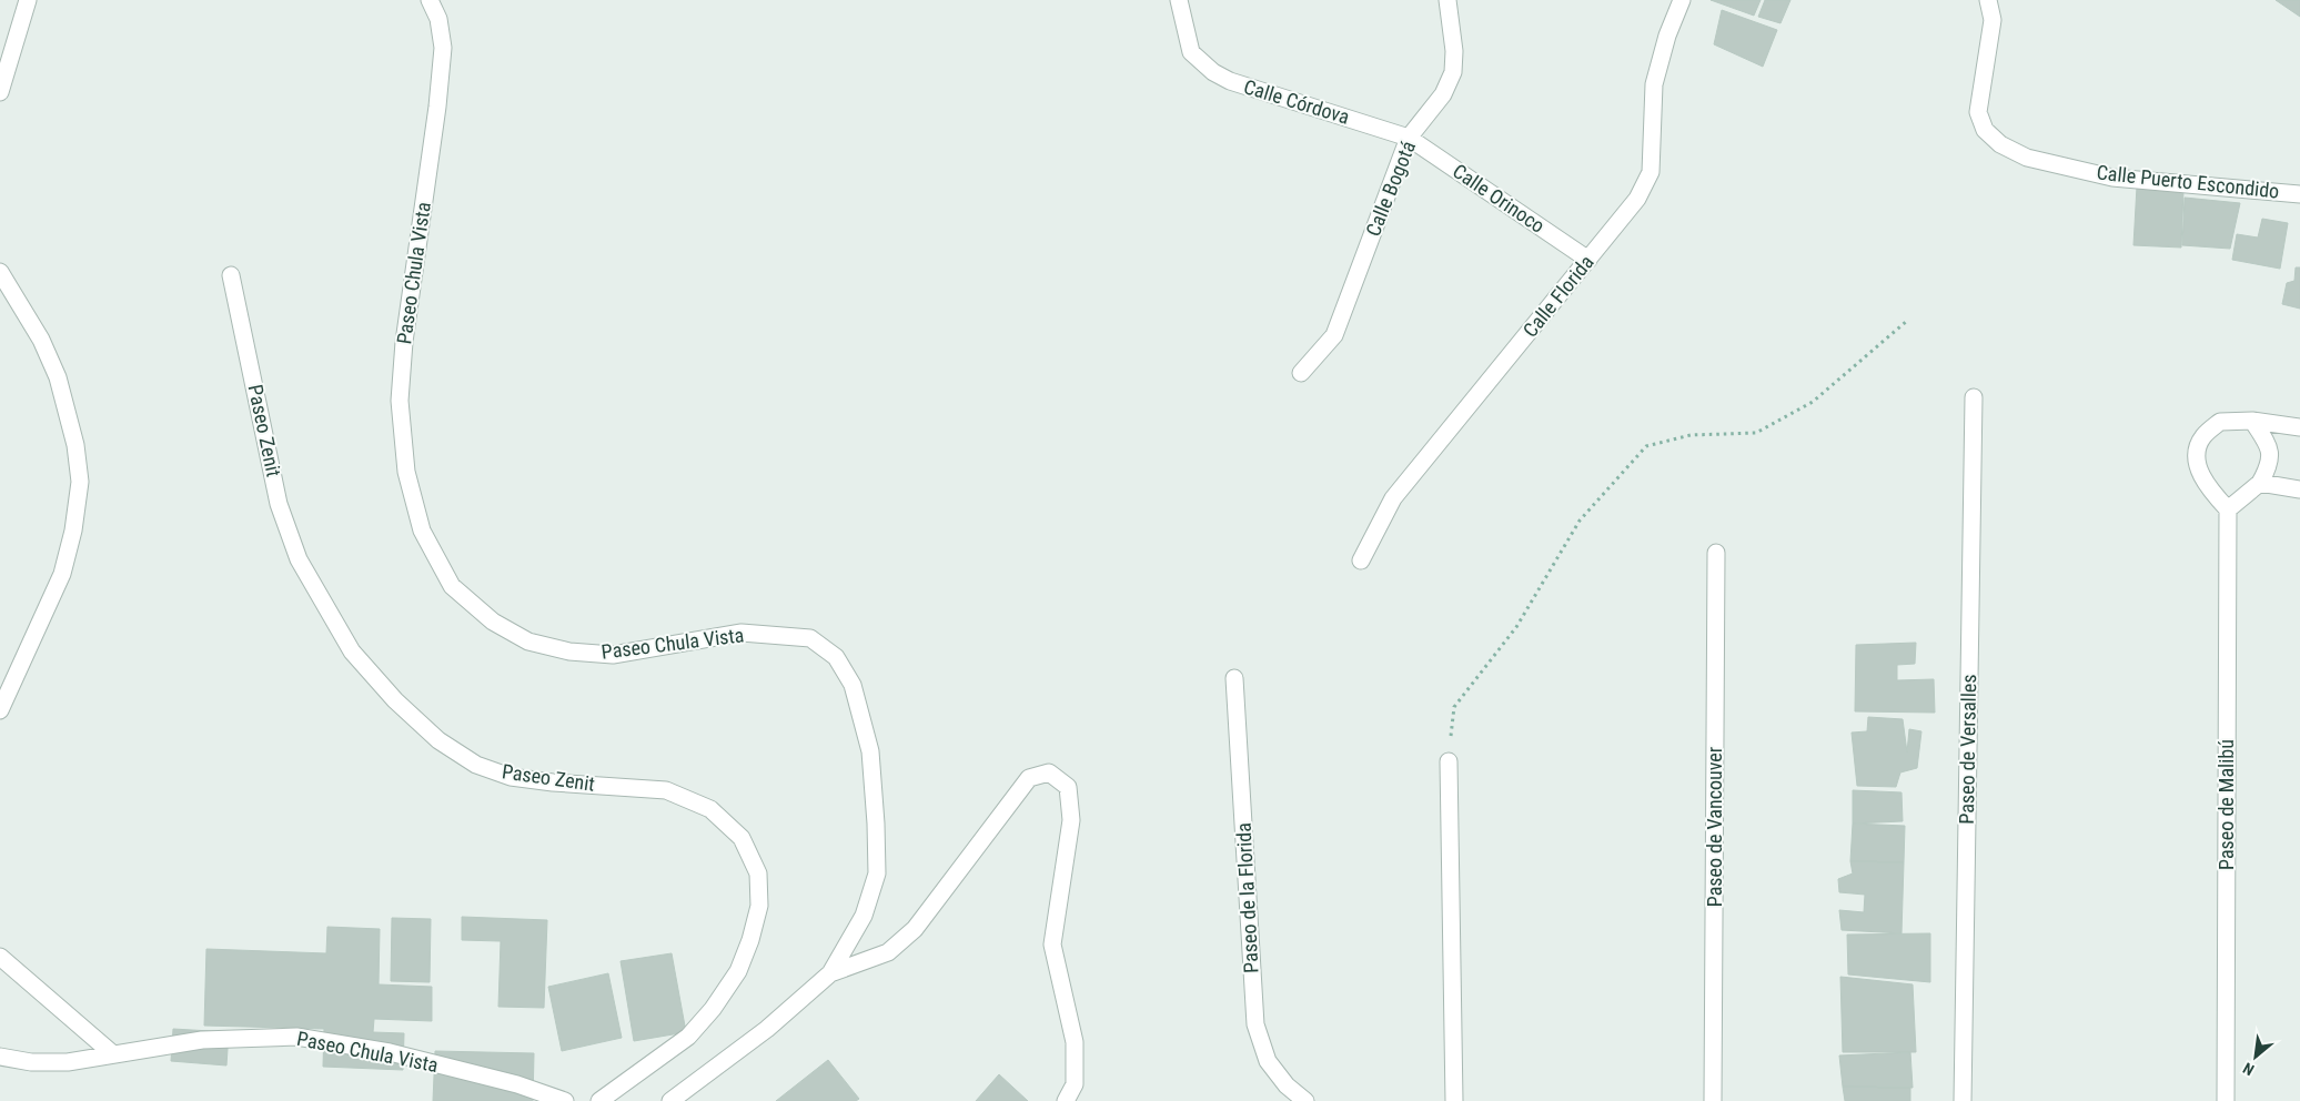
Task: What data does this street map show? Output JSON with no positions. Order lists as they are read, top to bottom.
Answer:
{
  "streets": {
    "street": [
      "Calle Córdova",
      "Calle Puerto Escondido",
      "Calle Bogotá",
      "Calle Orinoco",
      "Paseo Chula Vista",
      "Calle Florida",
      "Paseo Zenit",
      "Paseo de Versalles",
      "Paseo de Malibú",
      "Paseo de Vancouver",
      "Paseo de la Florida"
    ]
  },
  "crossings": [
    ["Calle Córdova", "Calle Bogotá"],
    ["Calle Córdova", "Calle Orinoco"],
    ["Calle Bogotá", "Calle Orinoco"],
    ["Calle Orinoco", "Calle Florida"]
  ],
  "north": "bottom left"
}
